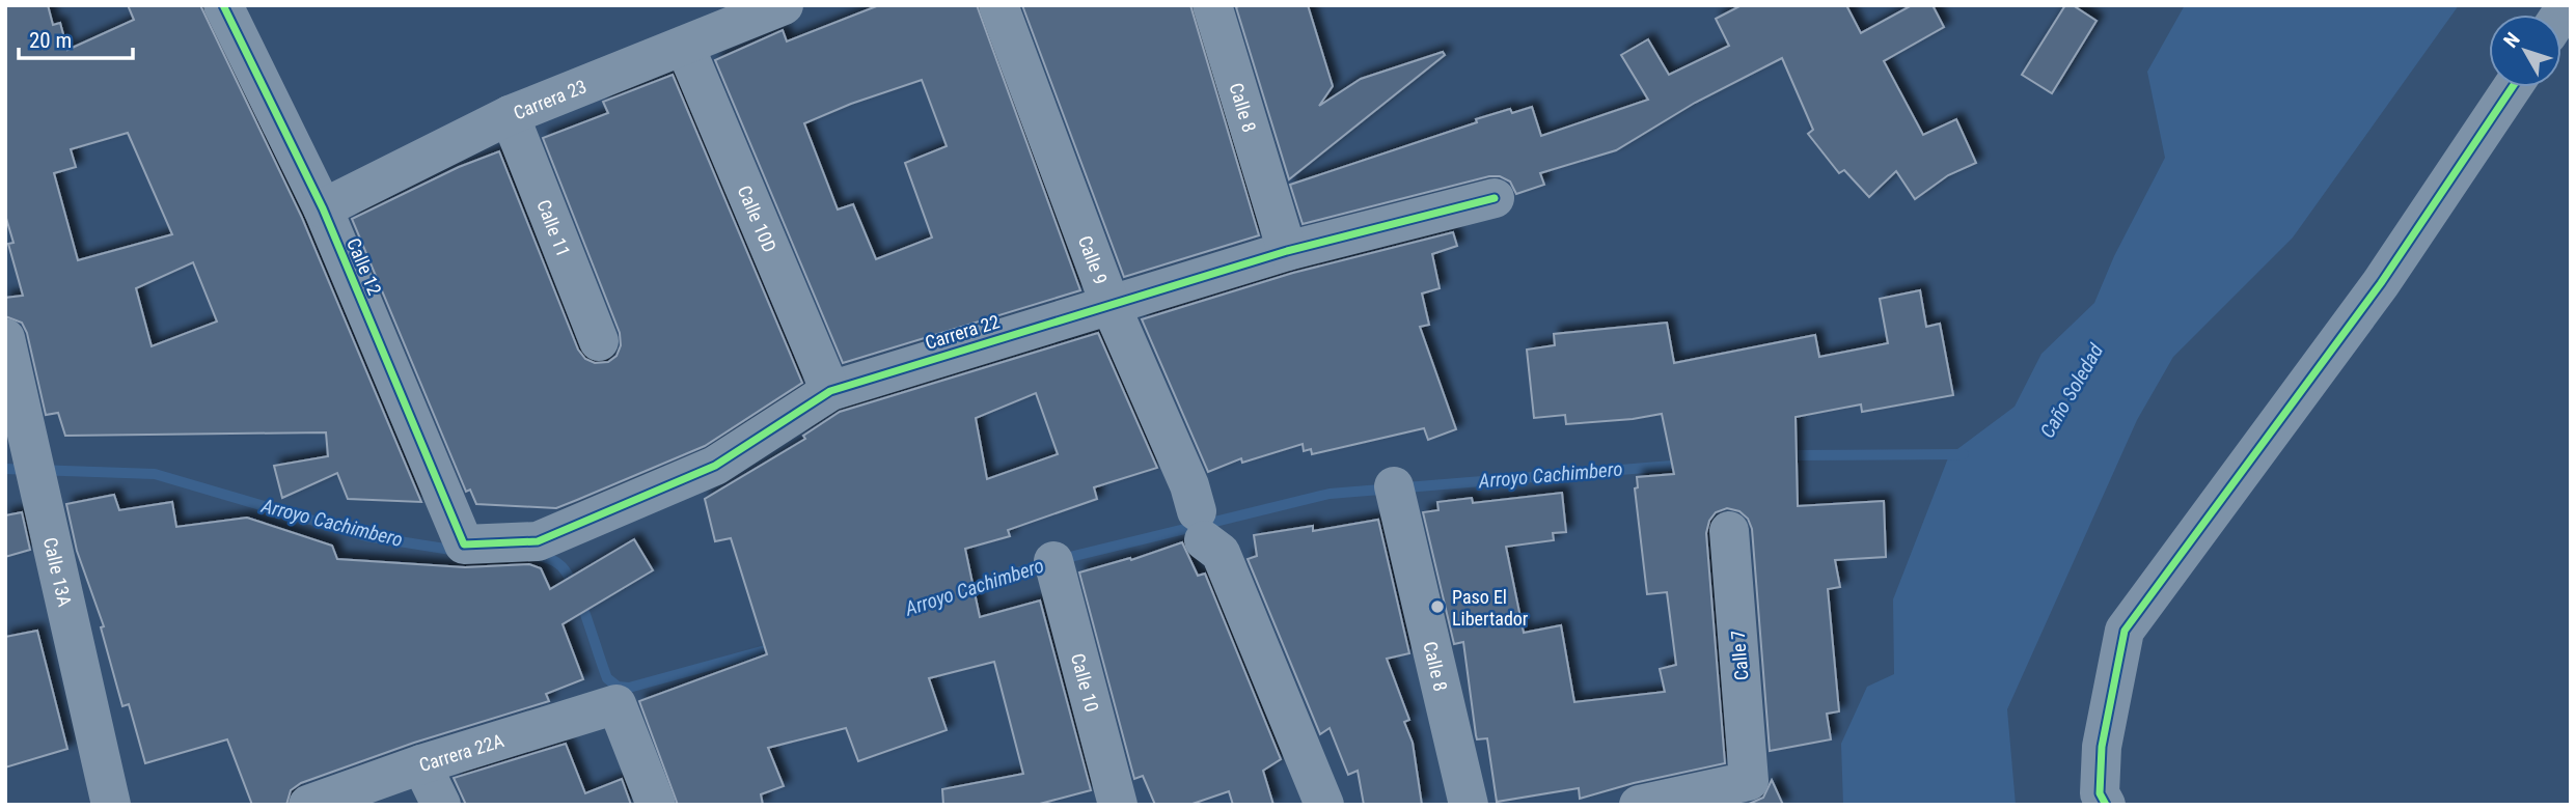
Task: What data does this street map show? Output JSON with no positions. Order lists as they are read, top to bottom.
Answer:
{
  "streets": {
    "street": [
      "Carrera 23",
      "Calle 8",
      "Calle 10D",
      "Calle 11",
      "Calle 9",
      "Calle 12",
      "Carrera 22",
      "Calle 13A",
      "Calle 7",
      "Calle 10",
      "Carrera 22A"
    ]
  },
  "crossings": [
    ["Carrera 23", "Calle 10D"],
    ["Carrera 23", "Calle 11"],
    ["Carrera 23", "Calle 12"],
    ["Calle 8", "Carrera 22"],
    ["Calle 10D", "Carrera 22"],
    ["Calle 9", "Carrera 22"],
    ["Calle 12", "Carrera 22"]
  ],
  "water": ["Caño Soledad", "Arroyo Cachimbero"],
  "places": ["Paso El Libertador"],
  "scale_bar": "20 m",
  "north": "top left"
}
